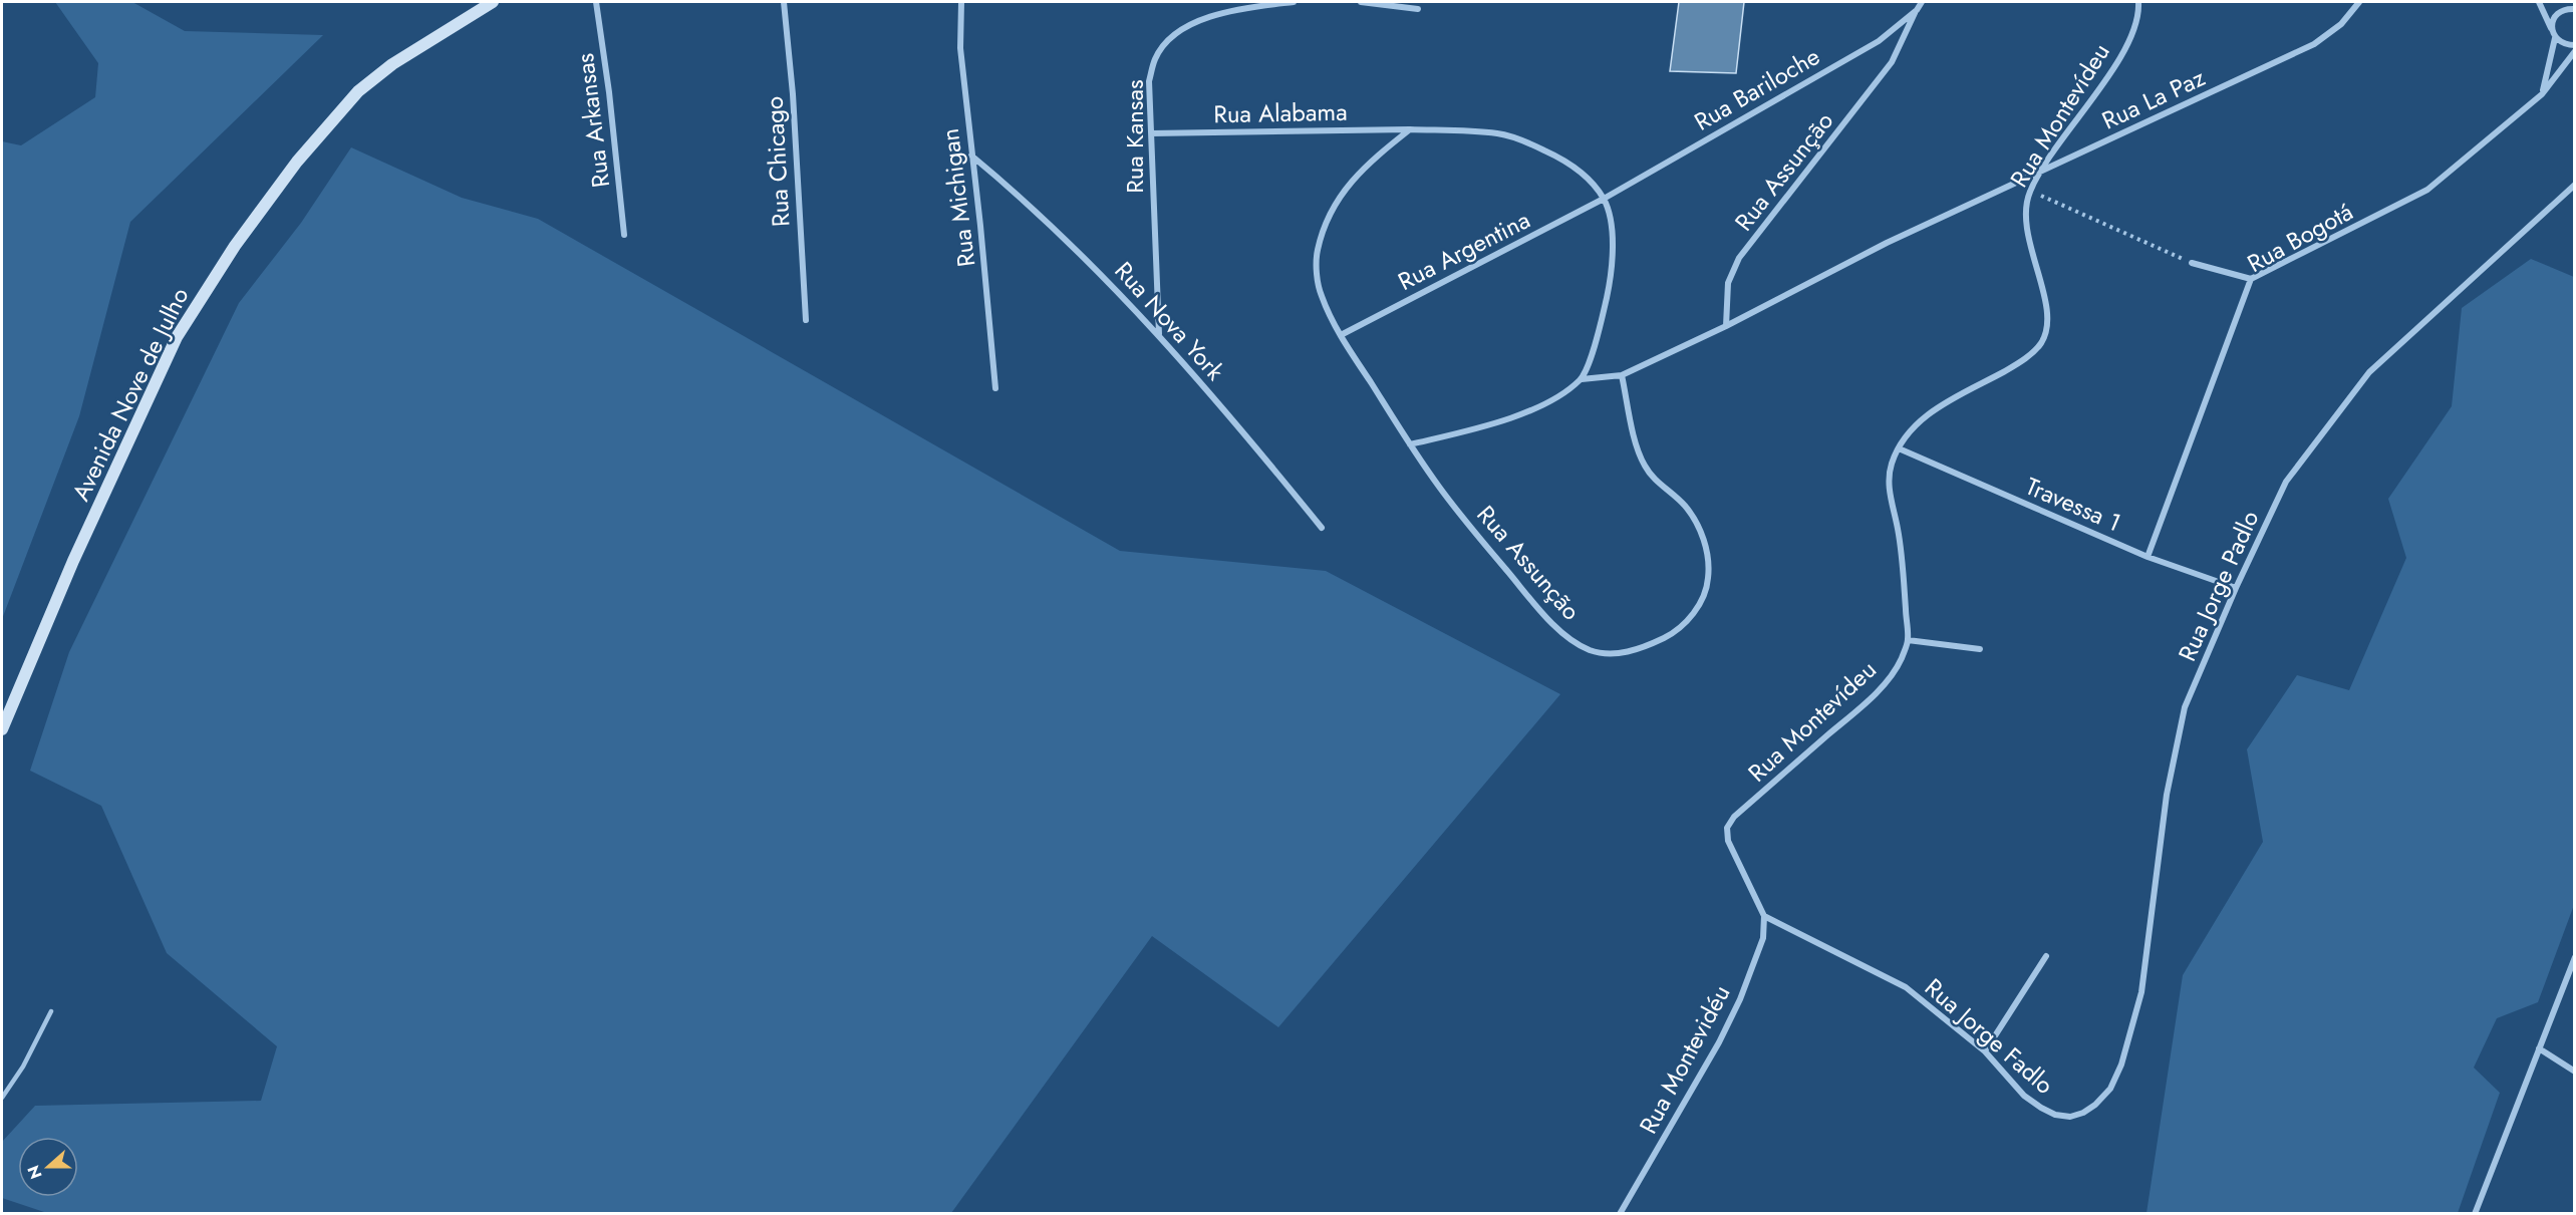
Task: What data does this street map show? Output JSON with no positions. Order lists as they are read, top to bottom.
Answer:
{
  "streets": {
    "main road": ["Avenida Nove de Julho"],
    "street": [
      "Rua Bariloche",
      "Rua La Paz",
      "Rua Alabama",
      "Rua Montevídeu",
      "Rua Arkansas",
      "Rua Kansas",
      "Rua Chicago",
      "Rua Assunção",
      "Rua Michigan",
      "Rua Bogotá",
      "Rua Argentina",
      "Rua Nova York",
      "Travessa 1",
      "Rua Jorge Padlo",
      "Rua Jorge Fadlo",
      "Rua Montevidéu"
    ]
  },
  "crossings": [
    ["Rua Bariloche", "Rua Alabama"],
    ["Rua Bariloche", "Rua Assunção"],
    ["Rua Bariloche", "Rua Argentina"],
    ["Rua La Paz", "Rua Montevídeu"],
    ["Rua La Paz", "Rua Assunção"],
    ["Rua Alabama", "Rua Kansas"],
    ["Rua Alabama", "Rua Assunção"],
    ["Rua Alabama", "Rua Argentina"],
    ["Rua Montevídeu", "Travessa 1"],
    ["Rua Montevídeu", "Rua Jorge Fadlo"],
    ["Rua Montevídeu", "Rua Montevidéu"],
    ["Rua Kansas", "Rua Nova York"],
    ["Rua Assunção", "Rua Argentina"],
    ["Rua Michigan", "Rua Nova York"],
    ["Rua Bogotá", "Travessa 1"],
    ["Travessa 1", "Rua Jorge Padlo"],
    ["Rua Jorge Padlo", "Rua Jorge Fadlo"],
    ["Rua Jorge Fadlo", "Rua Montevidéu"]
  ],
  "north": "left"
}
